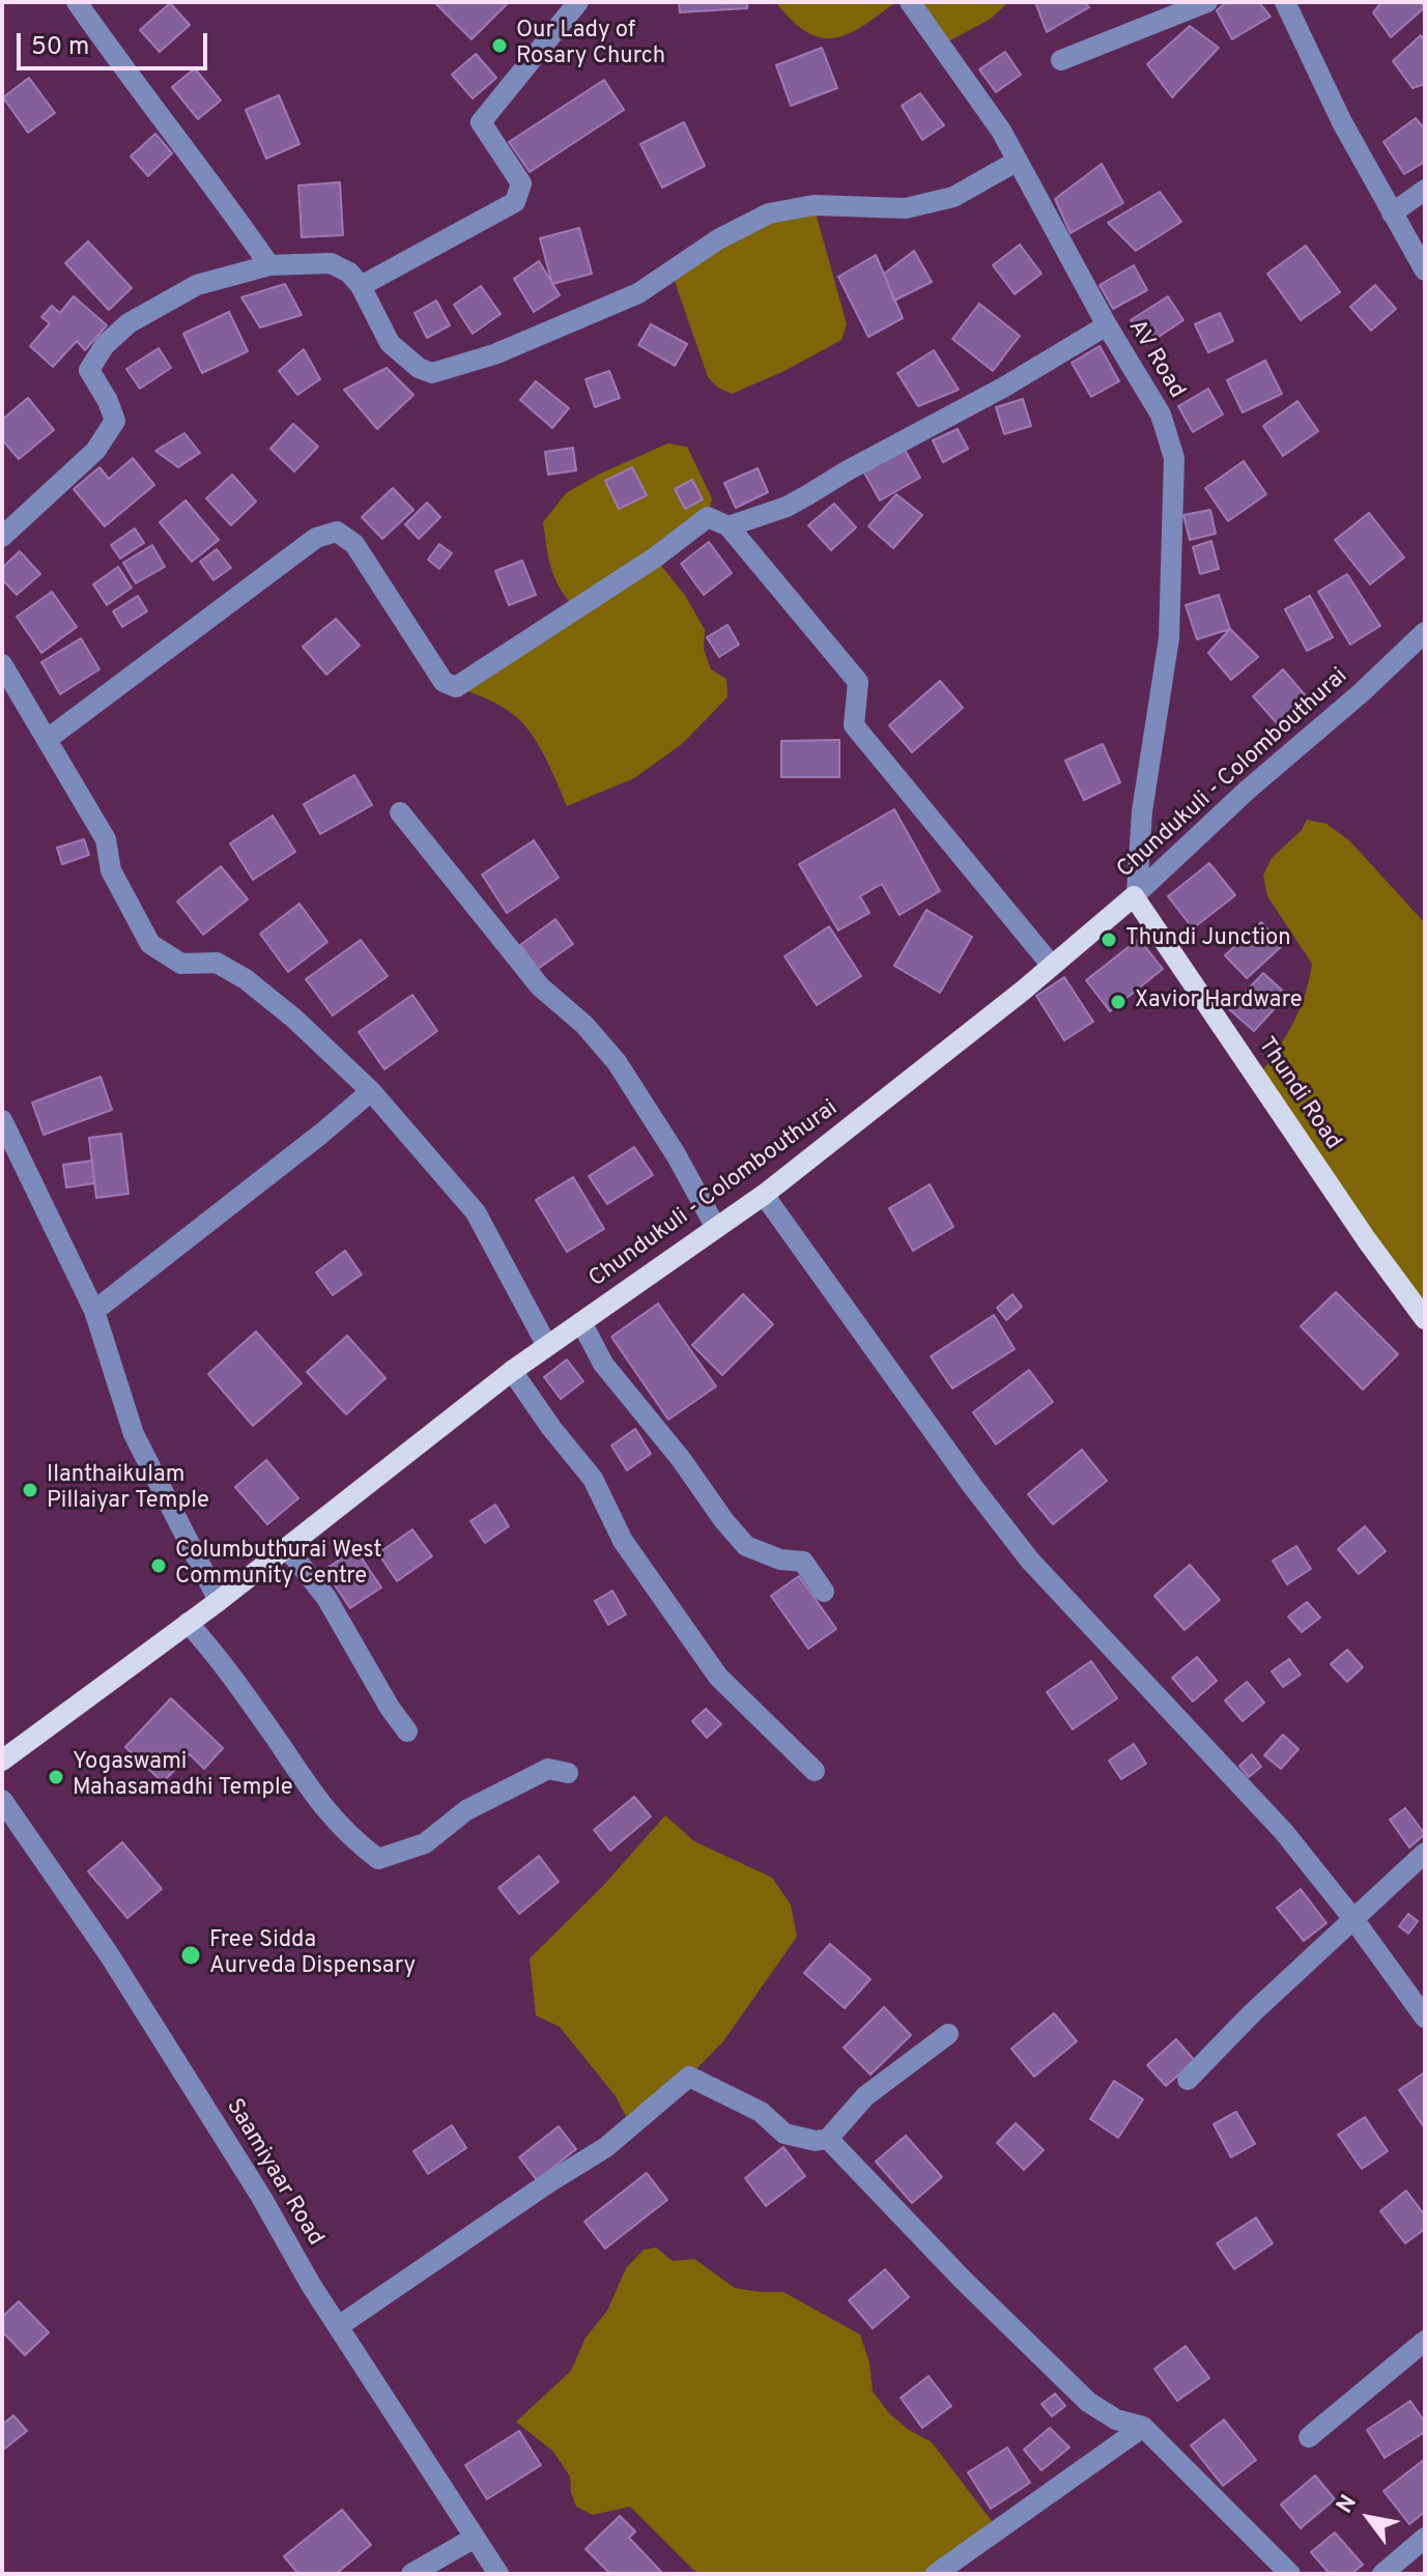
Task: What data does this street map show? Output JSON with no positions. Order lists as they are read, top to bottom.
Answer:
{
  "streets": {
    "main road": ["Chundukuli - Colombouthurai", "Thundi Road"],
    "street": ["AV Road", "Saamiyaar Road"]
  },
  "crossings": [
    ["AV Road", "Chundukuli - Colombouthurai"],
    ["AV Road", "Thundi Road"],
    ["Chundukuli - Colombouthurai", "Thundi Road"]
  ],
  "places": [
    "Our Lady of Rosary Church",
    "Thundi Junction",
    "Xavior Hardware",
    "Ilanthaikulam Pillaiyar Temple",
    "Columbuthurai West Community Centre",
    "Yogaswami Mahasamadhi Temple",
    "Free Sidda Aurveda Dispensary"
  ],
  "scale_bar": "50 m",
  "north": "top left"
}
